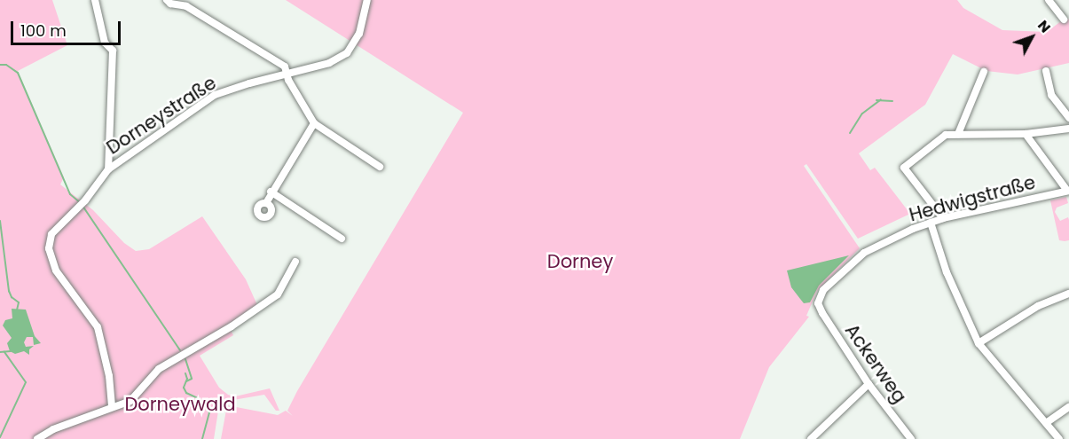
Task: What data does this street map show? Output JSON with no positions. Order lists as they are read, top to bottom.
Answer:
{
  "streets": {
    "street": ["Dorneystraße", "Hedwigstraße", "Ackerweg"]
  },
  "crossings": [
    ["Hedwigstraße", "Ackerweg"]
  ],
  "parks": ["Dorney", "Dorneywald"],
  "scale_bar": "100 m",
  "north": "top right"
}
